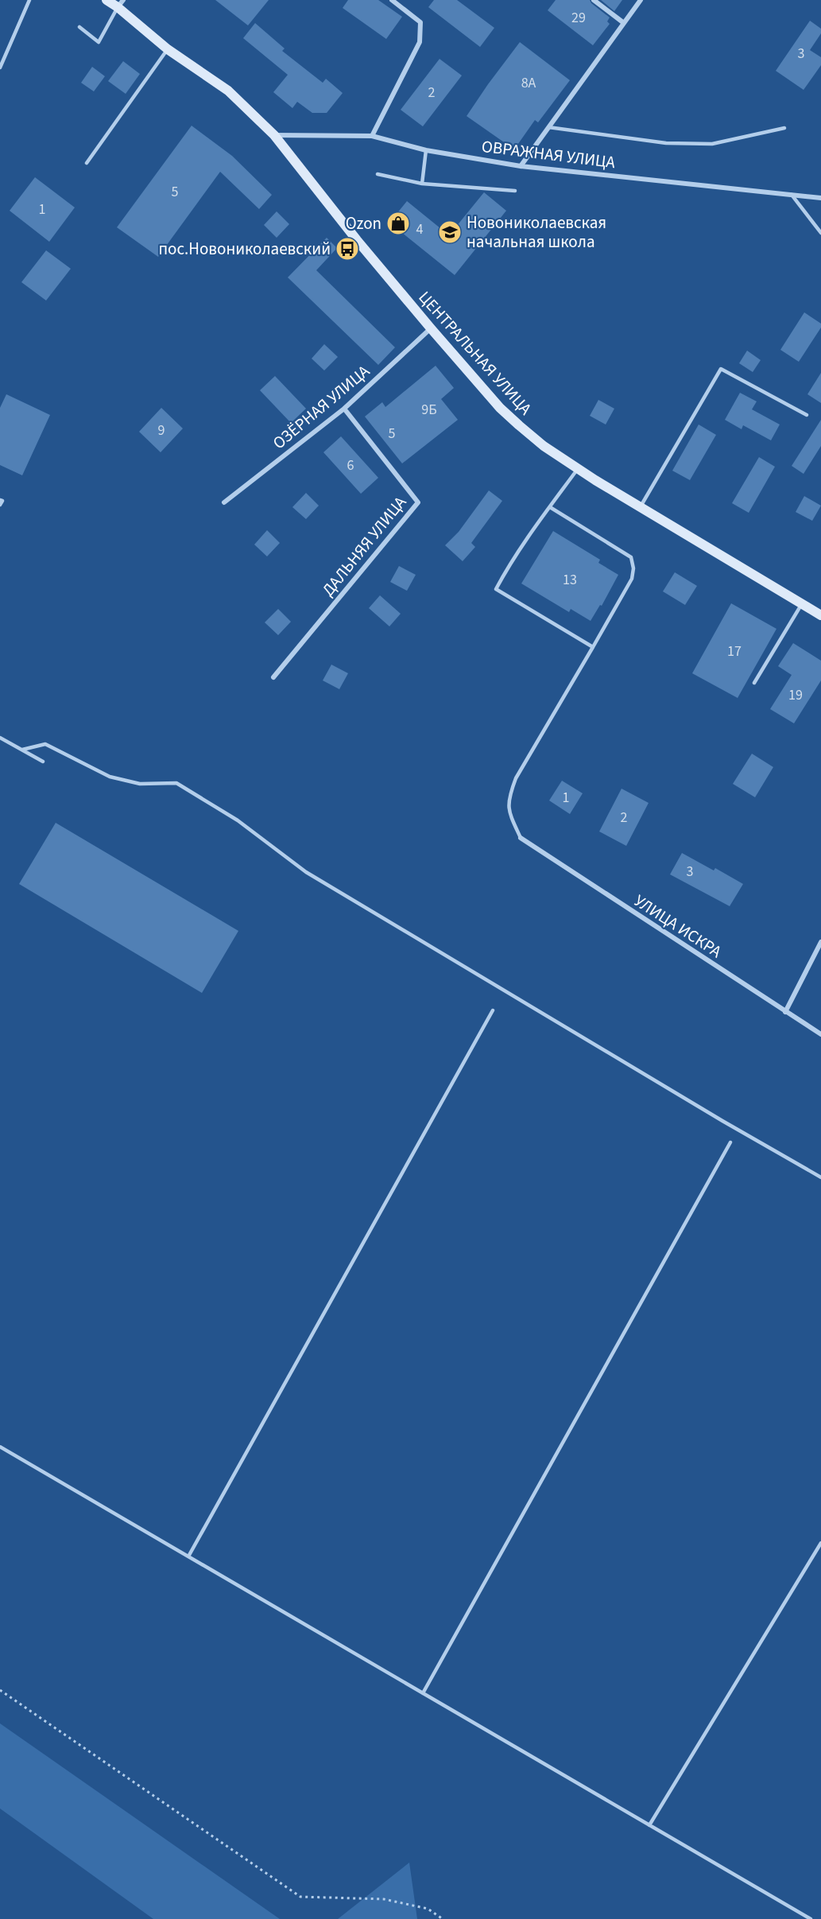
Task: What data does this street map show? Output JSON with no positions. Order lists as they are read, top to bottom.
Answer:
{
  "streets": {
    "main road": ["ЦЕНТРАЛЬНАЯ УЛИЦА"],
    "street": [
      "ОВРАЖНАЯ УЛИЦА",
      "ОЗЁРНАЯ УЛИЦА",
      "ДАЛЬНЯЯ УЛИЦА",
      "УЛИЦА ИСКРА"
    ]
  },
  "crossings": [
    ["ОВРАЖНАЯ УЛИЦА", "ЦЕНТРАЛЬНАЯ УЛИЦА"],
    ["ЦЕНТРАЛЬНАЯ УЛИЦА", "ОЗЁРНАЯ УЛИЦА"],
    ["ОЗЁРНАЯ УЛИЦА", "ДАЛЬНЯЯ УЛИЦА"]
  ],
  "places": {
    "shop": ["Ozon"],
    "school or university": ["Новониколаевская начальная школа"],
    "bus stop": ["пос.Новониколаевский"]
  },
  "house_numbers": [
    "29",
    "3",
    "8А",
    "2",
    "5",
    "1",
    "4",
    "9Б",
    "9",
    "5",
    "6",
    "13",
    "17",
    "19",
    "1",
    "2",
    "3"
  ]
}
